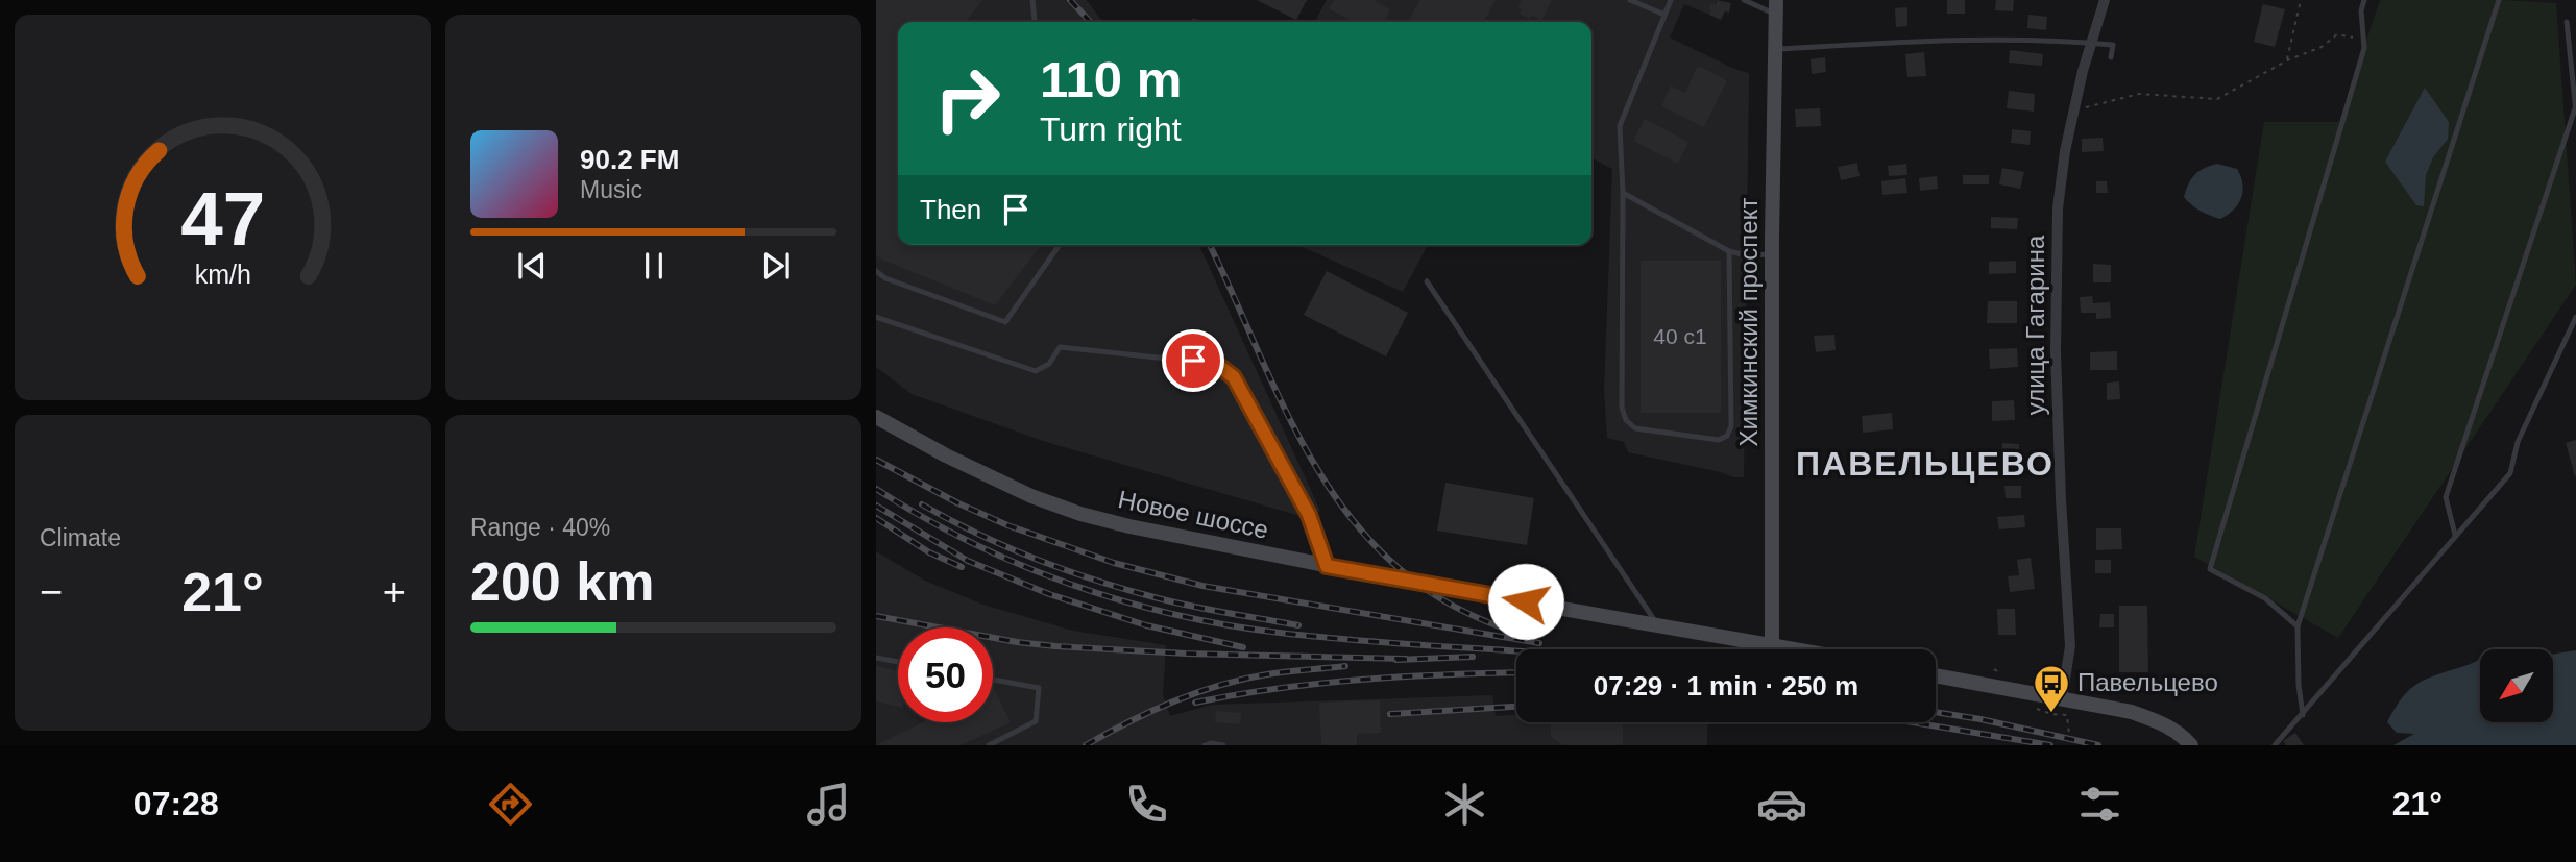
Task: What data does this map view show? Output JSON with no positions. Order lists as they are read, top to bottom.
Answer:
{
  "streets": {
    "main road": ["Химкинский проспект", "Новое шоссе"],
    "street": ["улица Гагарина"]
  },
  "crossings": [
    ["Химкинский проспект", "Новое шоссе"]
  ],
  "districts": ["ПАВЕЛЬЦЕВО"],
  "places": {
    "bus stop": ["Павельцево"]
  },
  "house_numbers": ["40 с1"],
  "north": "bottom left",
  "page": {
    "turn": ["110 m", "Turn right"],
    "song": ["90.2 FM", "Music"],
    "then": "Then",
    "tile": [
      "Climate",
      ["Range · 40%", "200 km"]
    ],
    "heat": ["−", "21°", "+"],
    "limit": "50",
    "trip": "07:29 · 1 min · 250 m",
    "tabs": ["07:28", "21°"],
    "gauge": ["47", "km/h"]
  }
}
